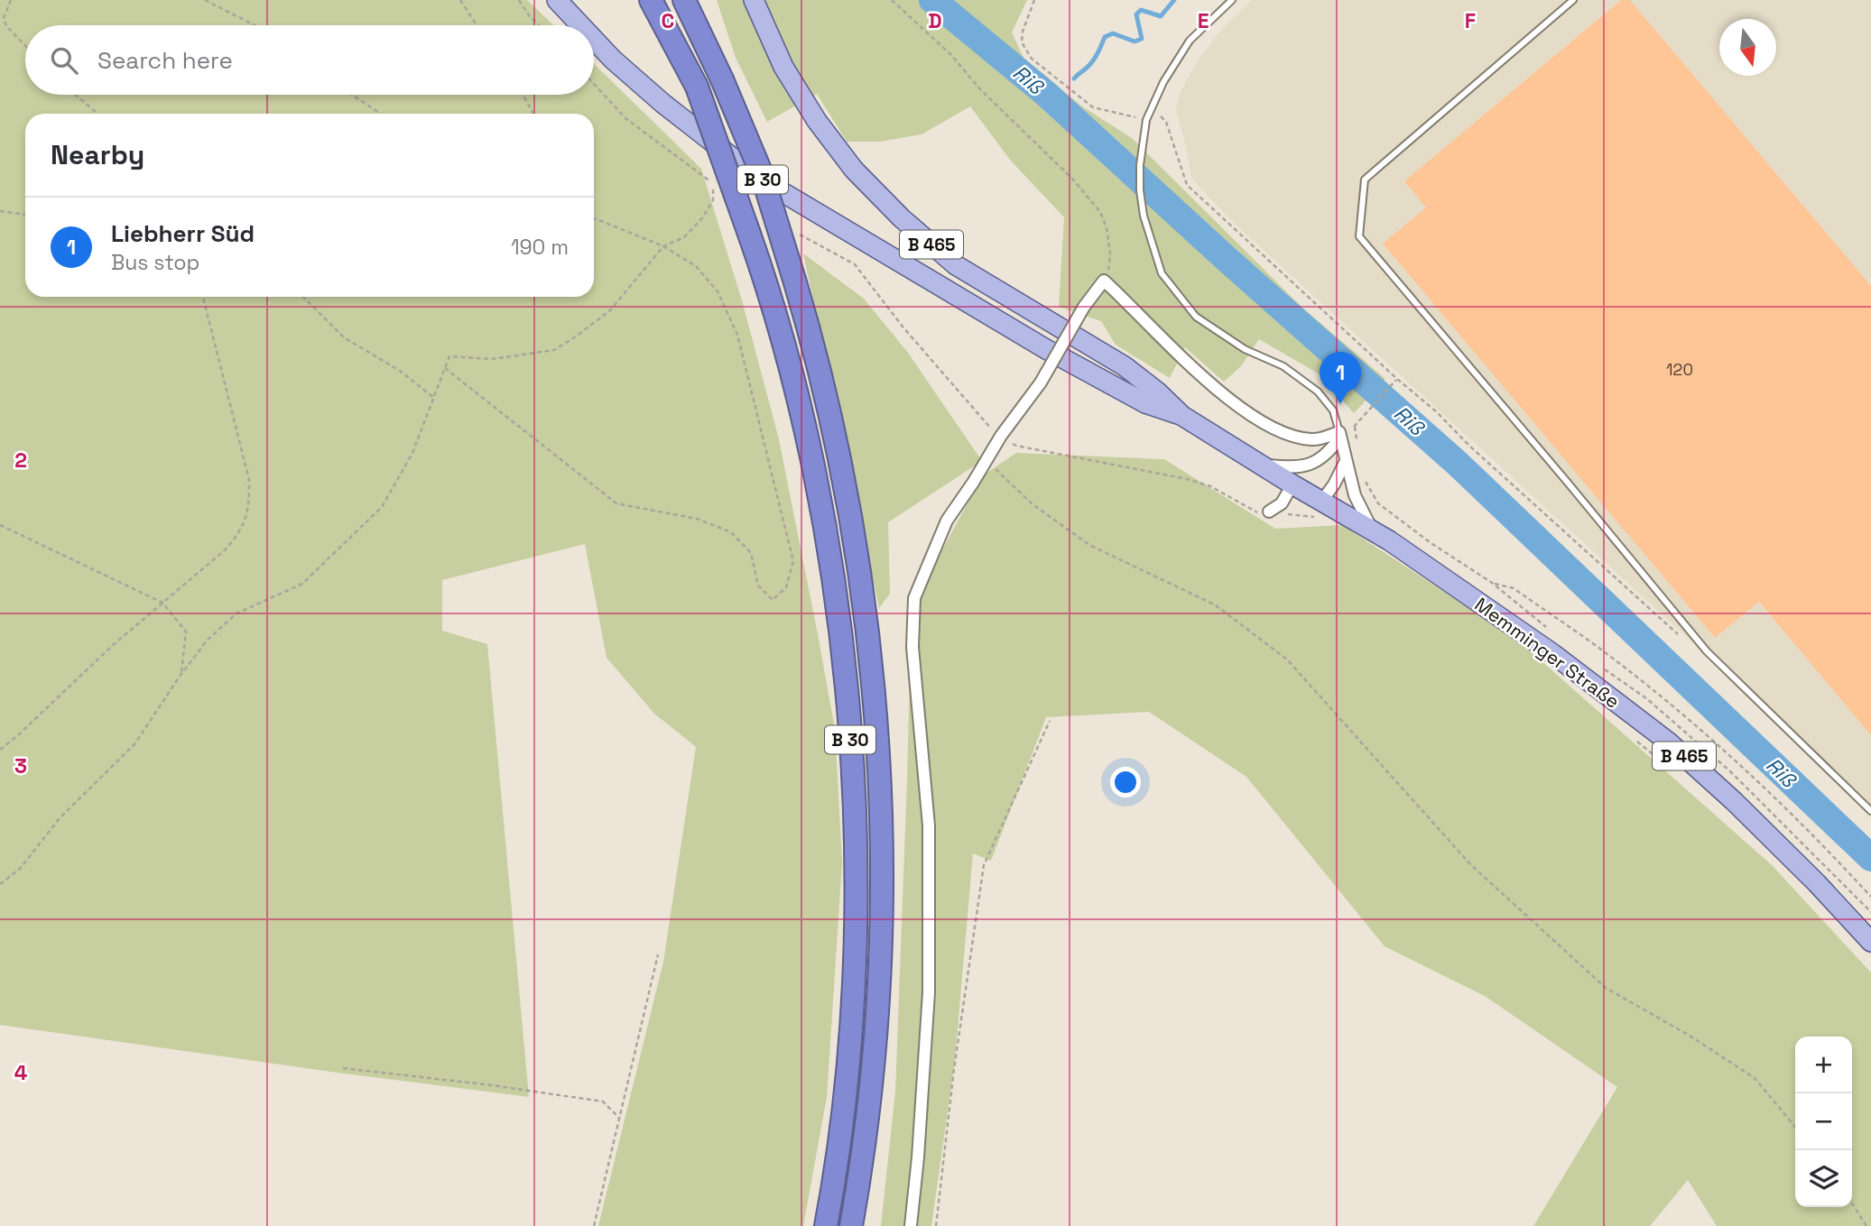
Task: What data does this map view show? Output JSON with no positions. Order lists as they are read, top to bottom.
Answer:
{
  "streets": {
    "highway": ["B 30"],
    "main road": ["B 465", "Memminger Straße"]
  },
  "crossings": [
    ["B 465", "Memminger Straße"]
  ],
  "water": ["Riß"],
  "house_numbers": ["120"],
  "north": "bottom",
  "page": {
    "search": "Search here",
    "heading": "Nearby",
    "list": [
      {
        "mark": "1",
        "name": "Liebherr Süd",
        "note": "Bus stop",
        "value": "190 m"
      }
    ],
    "pins": "1",
    "map_buttons": ["+", "−"]
  },
  "grid": {
    "columns": [
      "C",
      "D",
      "E",
      "F"
    ],
    "rows": ["2", "3", "4"]
  }
}
